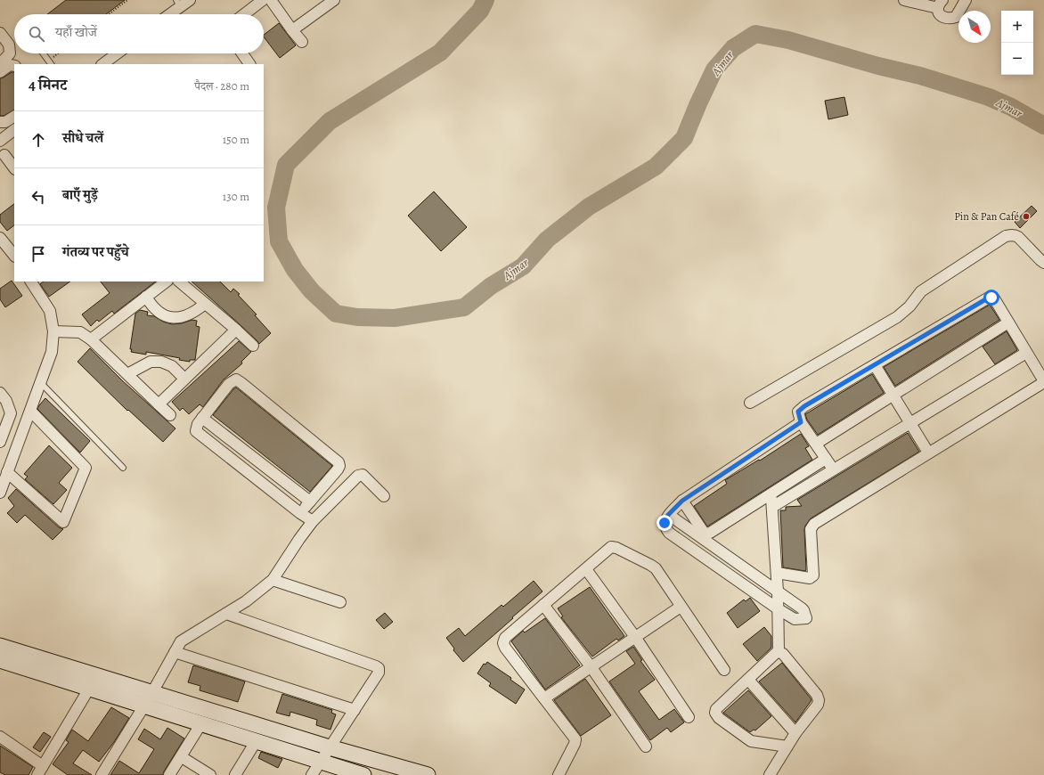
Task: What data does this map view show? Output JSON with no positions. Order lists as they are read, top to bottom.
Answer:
{
  "water": ["Ajmar"],
  "places": ["Pin & Pan Café"],
  "north": "bottom right",
  "page": {
    "map_buttons": ["+", "−"],
    "search": "यहाँ खोजें",
    "heading": ["4 मिनट", "पैदल · 280 m"],
    "list": [
      ["सीधे चलें", "150 m"],
      ["बाएँ मुड़ें", "130 m"],
      "गंतव्य पर पहुँचे"
    ]
  }
}
